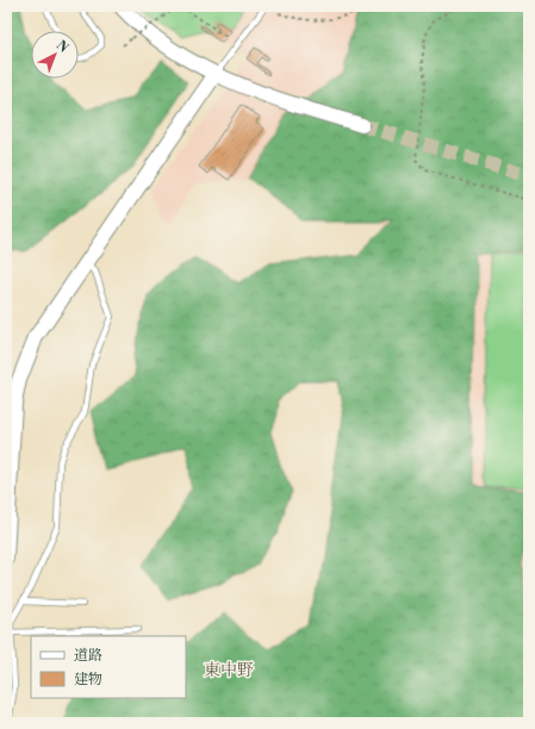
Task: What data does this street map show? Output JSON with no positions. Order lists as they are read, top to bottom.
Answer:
{
  "districts": ["東中野"],
  "legend": ["道路", "建物"],
  "north": "top right"
}
